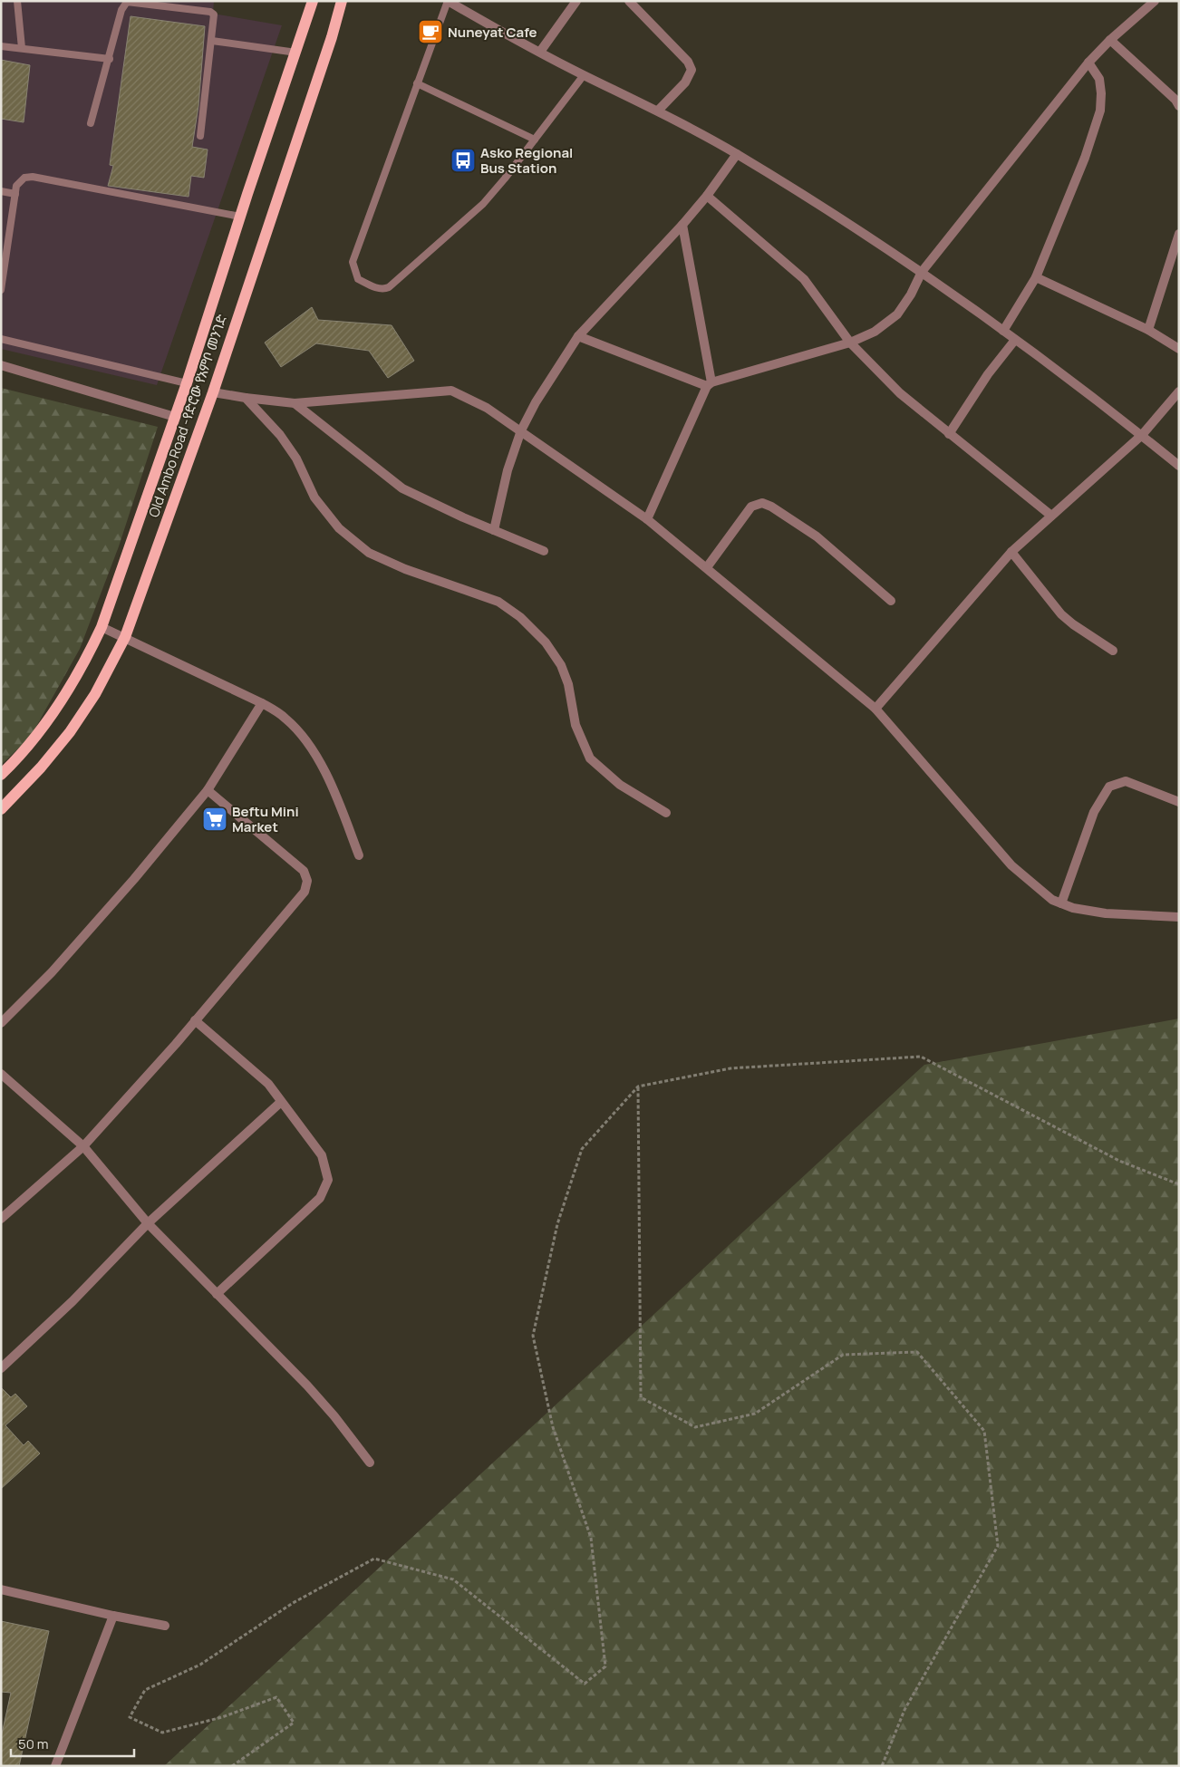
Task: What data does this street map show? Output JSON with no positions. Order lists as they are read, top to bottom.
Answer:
{
  "streets": {
    "main road": ["Old Ambo Road -የድሮው የአምቦ መንገድ"]
  },
  "places": {
    "cafe": ["Nuneyat Cafe"],
    "bus stop": ["Asko Regional Bus Station"],
    "supermarket": ["Beftu Mini Market"]
  },
  "scale_bar": "50 m"
}
